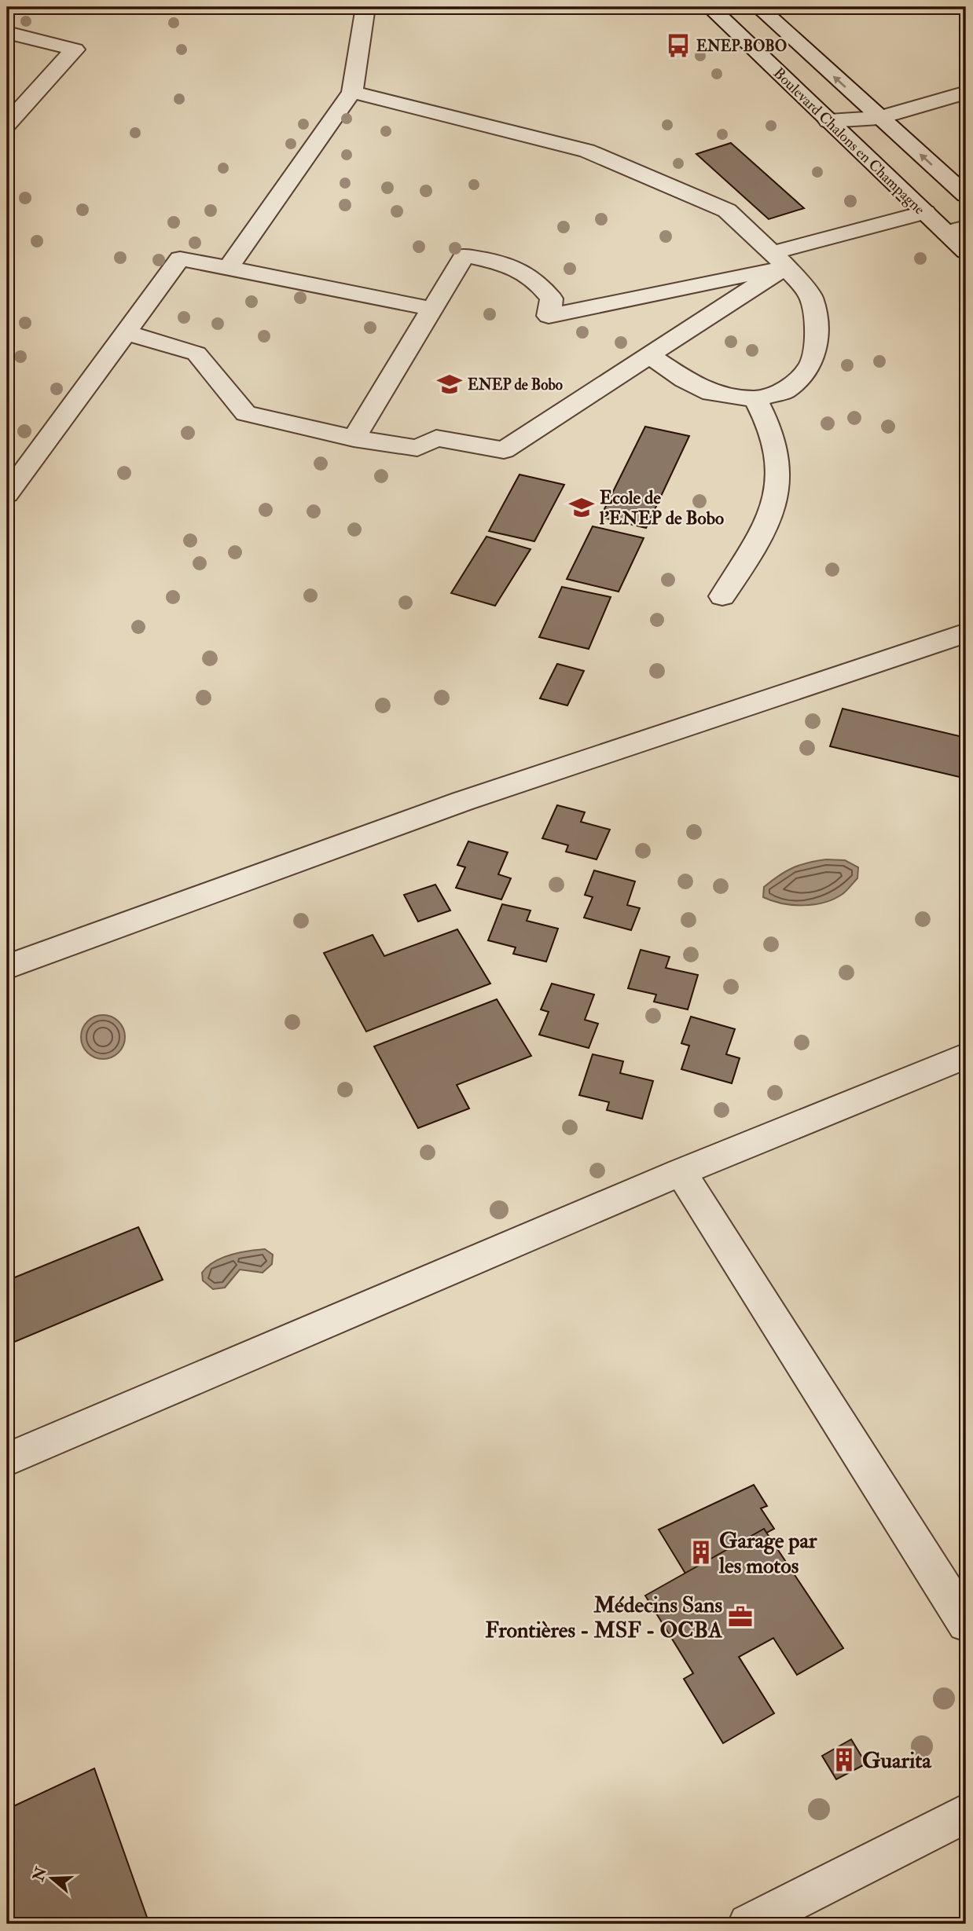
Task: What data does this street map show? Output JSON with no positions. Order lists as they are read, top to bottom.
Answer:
{
  "streets": {
    "street": ["Boulevard Chalons en Champagne"]
  },
  "places": {
    "bus stop": ["ENEP BOBO"],
    "school or university": ["ENEP de Bobo", "Ecole de l'ENEP de Bobo"],
    "building": ["Garage par les motos", "Guarita"],
    "office": ["Médecins Sans Frontières - MSF - OCBA"]
  },
  "north": "left"
}
